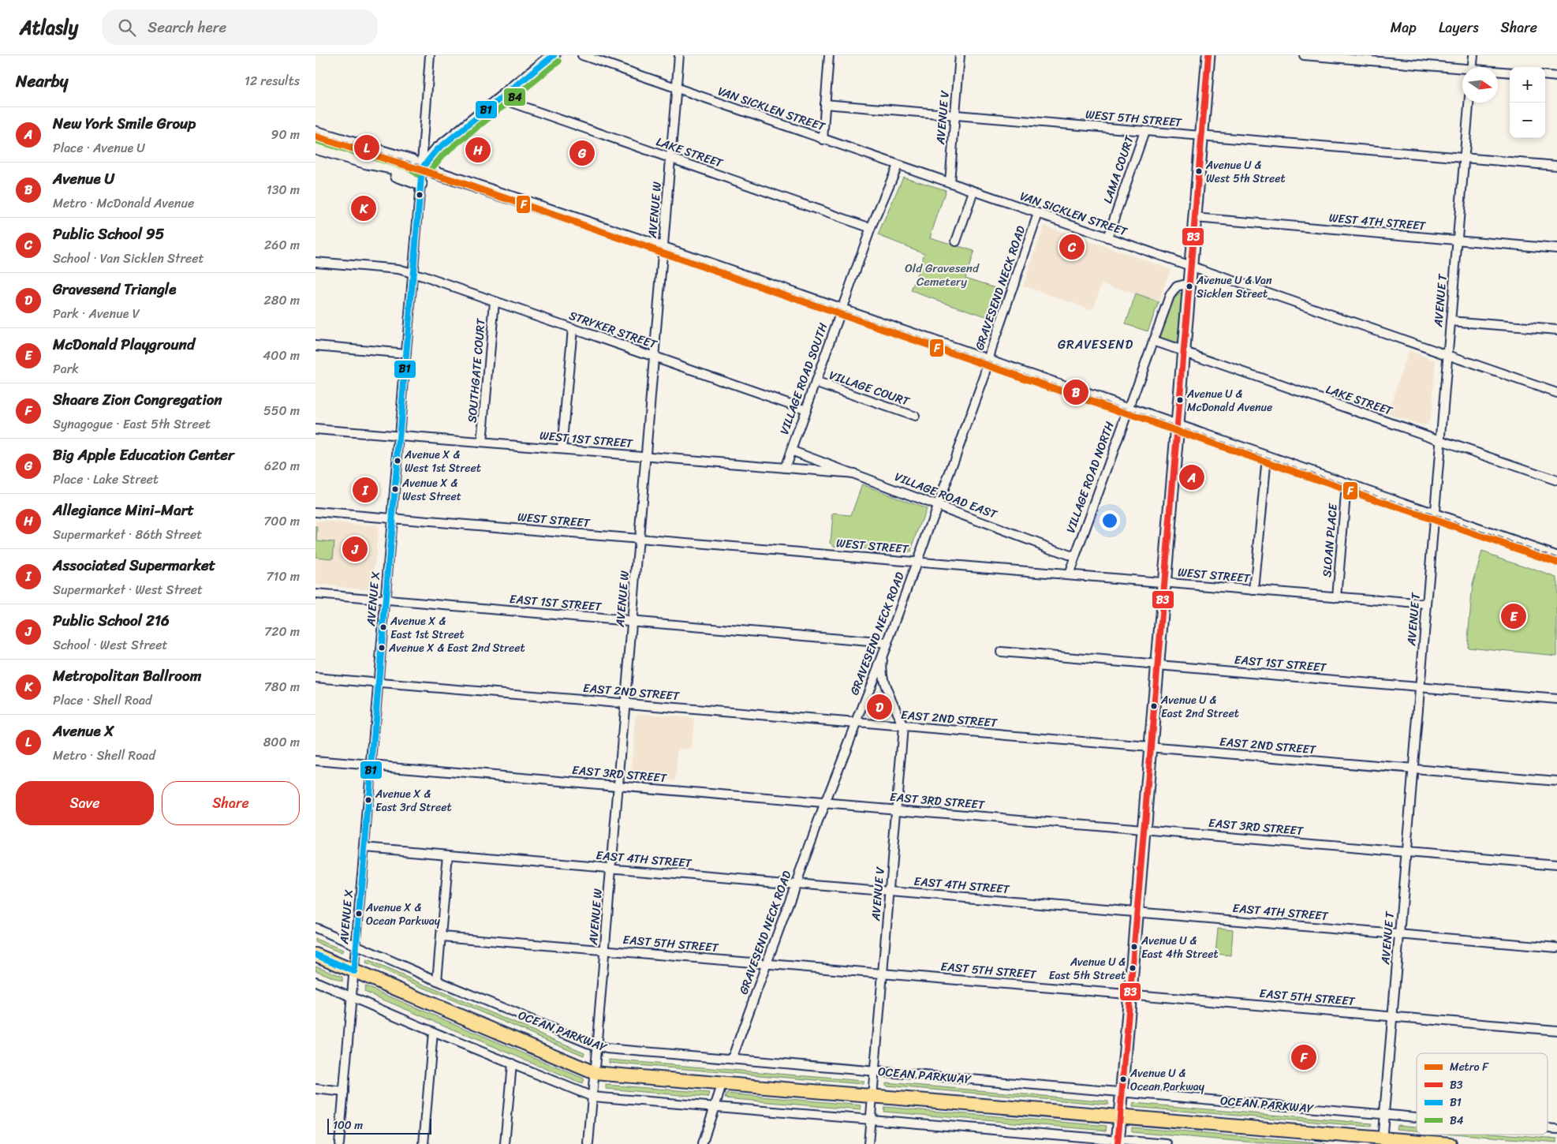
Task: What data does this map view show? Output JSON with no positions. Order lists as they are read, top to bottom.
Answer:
{
  "streets": {
    "main road": ["OCEAN PARKWAY"],
    "street": [
      "VAN SICKLEN STREET",
      "AVENUE V",
      "WEST 5TH STREET",
      "LAKE STREET",
      "LAMA COURT",
      "AVENUE W",
      "WEST 4TH STREET",
      "GRAVESEND NECK ROAD",
      "AVENUE T",
      "STRYKER STREET",
      "SOUTHGATE COURT",
      "VILLAGE ROAD SOUTH",
      "VILLAGE COURT",
      "WEST 1ST STREET",
      "VILLAGE ROAD NORTH",
      "VILLAGE ROAD EAST",
      "WEST STREET",
      "SLOAN PLACE",
      "AVENUE X",
      "EAST 1ST STREET",
      "EAST 2ND STREET",
      "EAST 3RD STREET",
      "EAST 4TH STREET",
      "EAST 5TH STREET"
    ]
  },
  "crossings": [
    ["VAN SICKLEN STREET", "AVENUE V"],
    ["VAN SICKLEN STREET", "LAMA COURT"],
    ["VAN SICKLEN STREET", "AVENUE W"],
    ["VAN SICKLEN STREET", "GRAVESEND NECK ROAD"],
    ["VAN SICKLEN STREET", "AVENUE T"],
    ["VAN SICKLEN STREET", "VILLAGE ROAD SOUTH"],
    ["AVENUE V", "WEST 5TH STREET"],
    ["AVENUE V", "GRAVESEND NECK ROAD"],
    ["AVENUE V", "EAST 1ST STREET"],
    ["AVENUE V", "EAST 2ND STREET"],
    ["AVENUE V", "EAST 3RD STREET"],
    ["AVENUE V", "EAST 4TH STREET"],
    ["AVENUE V", "EAST 5TH STREET"],
    ["AVENUE V", "OCEAN PARKWAY"],
    ["WEST 5TH STREET", "LAMA COURT"],
    ["WEST 5TH STREET", "AVENUE T"],
    ["LAKE STREET", "AVENUE W"],
    ["LAKE STREET", "AVENUE T"],
    ["LAKE STREET", "VILLAGE ROAD SOUTH"],
    ["LAKE STREET", "VILLAGE ROAD NORTH"],
    ["AVENUE W", "STRYKER STREET"],
    ["AVENUE W", "WEST 1ST STREET"],
    ["AVENUE W", "WEST STREET"],
    ["AVENUE W", "EAST 1ST STREET"],
    ["AVENUE W", "EAST 2ND STREET"],
    ["AVENUE W", "EAST 3RD STREET"],
    ["AVENUE W", "EAST 4TH STREET"],
    ["AVENUE W", "EAST 5TH STREET"],
    ["AVENUE W", "OCEAN PARKWAY"],
    ["WEST 4TH STREET", "AVENUE T"],
    ["GRAVESEND NECK ROAD", "VILLAGE ROAD EAST"],
    ["GRAVESEND NECK ROAD", "WEST STREET"],
    ["GRAVESEND NECK ROAD", "EAST 1ST STREET"],
    ["GRAVESEND NECK ROAD", "EAST 2ND STREET"],
    ["GRAVESEND NECK ROAD", "EAST 3RD STREET"],
    ["GRAVESEND NECK ROAD", "EAST 4TH STREET"],
    ["GRAVESEND NECK ROAD", "EAST 5TH STREET"],
    ["GRAVESEND NECK ROAD", "OCEAN PARKWAY"],
    ["AVENUE T", "WEST STREET"],
    ["AVENUE T", "EAST 1ST STREET"],
    ["AVENUE T", "EAST 2ND STREET"],
    ["AVENUE T", "EAST 3RD STREET"],
    ["AVENUE T", "EAST 4TH STREET"],
    ["AVENUE T", "EAST 5TH STREET"],
    ["AVENUE T", "OCEAN PARKWAY"],
    ["STRYKER STREET", "SOUTHGATE COURT"],
    ["STRYKER STREET", "VILLAGE ROAD SOUTH"],
    ["STRYKER STREET", "AVENUE X"],
    ["SOUTHGATE COURT", "WEST 1ST STREET"],
    ["VILLAGE ROAD SOUTH", "VILLAGE COURT"],
    ["VILLAGE ROAD SOUTH", "WEST 1ST STREET"],
    ["VILLAGE ROAD SOUTH", "VILLAGE ROAD EAST"],
    ["WEST 1ST STREET", "VILLAGE ROAD EAST"],
    ["WEST 1ST STREET", "AVENUE X"],
    ["VILLAGE ROAD NORTH", "VILLAGE ROAD EAST"],
    ["WEST STREET", "SLOAN PLACE"],
    ["WEST STREET", "AVENUE X"],
    ["AVENUE X", "EAST 1ST STREET"],
    ["AVENUE X", "EAST 2ND STREET"],
    ["AVENUE X", "EAST 3RD STREET"],
    ["AVENUE X", "EAST 4TH STREET"],
    ["AVENUE X", "OCEAN PARKWAY"]
  ],
  "districts": ["GRAVESEND"],
  "parks": ["Old Gravesend Cemetery"],
  "places": [
    "Avenue U & West 5th Street",
    "Avenue U & Van Sicklen Street",
    "Avenue U & McDonald Avenue",
    "Avenue X & West 1st Street",
    "Avenue X & West Street",
    "Avenue X & East 1st Street",
    "Avenue X & East 2nd Street",
    "Avenue U & East 2nd Street",
    "Avenue X & East 3rd Street",
    "Avenue X & Ocean Parkway",
    "Avenue U & East 4th Street",
    "Avenue U & East 5th Street",
    "Avenue U & Ocean Parkway"
  ],
  "lines": [
    "transit line B3",
    "transit line B1",
    "transit line B4",
    "metro line F"
  ],
  "legend": [
    "Metro F",
    "B3",
    "B1",
    "B4"
  ],
  "scale_bar": "100 m",
  "north": "right",
  "page": {
    "header": "Atlasly",
    "search": "Search here",
    "nav": ["Map", "Layers", "Share"],
    "heading": ["Nearby", "12 results"],
    "map_buttons": ["+", "−"],
    "list": [
      {
        "mark": "A",
        "name": "New York Smile Group",
        "note": "Place · Avenue U",
        "value": "90 m"
      },
      {
        "mark": "B",
        "name": "Avenue U",
        "note": "Metro · McDonald Avenue",
        "value": "130 m"
      },
      {
        "mark": "C",
        "name": "Public School 95",
        "note": "School · Van Sicklen Street",
        "value": "260 m"
      },
      {
        "mark": "D",
        "name": "Gravesend Triangle",
        "note": "Park · Avenue V",
        "value": "280 m"
      },
      {
        "mark": "E",
        "name": "McDonald Playground",
        "note": "Park",
        "value": "400 m"
      },
      {
        "mark": "F",
        "name": "Shaare Zion Congregation",
        "note": "Synagogue · East 5th Street",
        "value": "550 m"
      },
      {
        "mark": "G",
        "name": "Big Apple Education Center",
        "note": "Place · Lake Street",
        "value": "620 m"
      },
      {
        "mark": "H",
        "name": "Allegiance Mini-Mart",
        "note": "Supermarket · 86th Street",
        "value": "700 m"
      },
      {
        "mark": "I",
        "name": "Associated Supermarket",
        "note": "Supermarket · West Street",
        "value": "710 m"
      },
      {
        "mark": "J",
        "name": "Public School 216",
        "note": "School · West Street",
        "value": "720 m"
      },
      {
        "mark": "K",
        "name": "Metropolitan Ballroom",
        "note": "Place · Shell Road",
        "value": "780 m"
      },
      {
        "mark": "L",
        "name": "Avenue X",
        "note": "Metro · Shell Road",
        "value": "800 m"
      }
    ],
    "pins": [
      "L",
      "H",
      "G",
      "K",
      "C",
      "B",
      "A",
      "I",
      "J",
      "E",
      "D",
      "F"
    ],
    "buttons": ["Save", "Share"],
    "scale": "100 m"
  }
}
